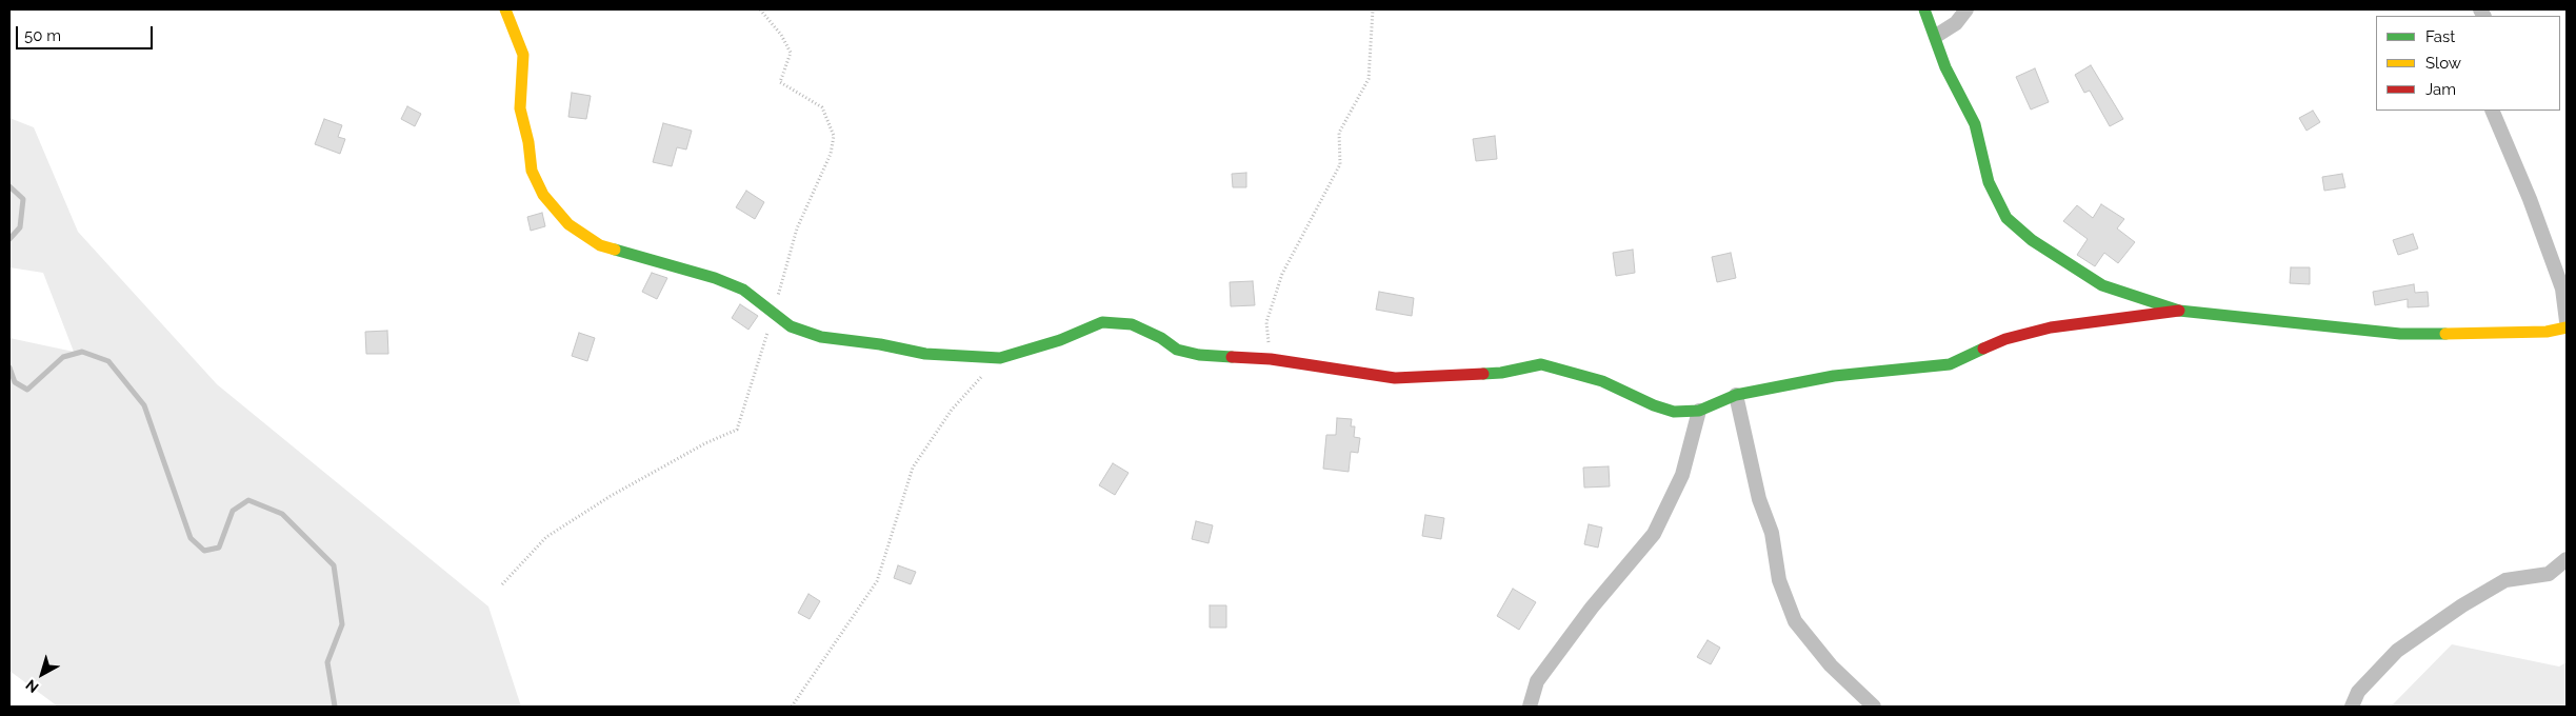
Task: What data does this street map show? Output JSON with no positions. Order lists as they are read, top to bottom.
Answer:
{
  "legend": ["Fast", "Slow", "Jam"],
  "scale_bar": "50 m",
  "north": "bottom left"
}
